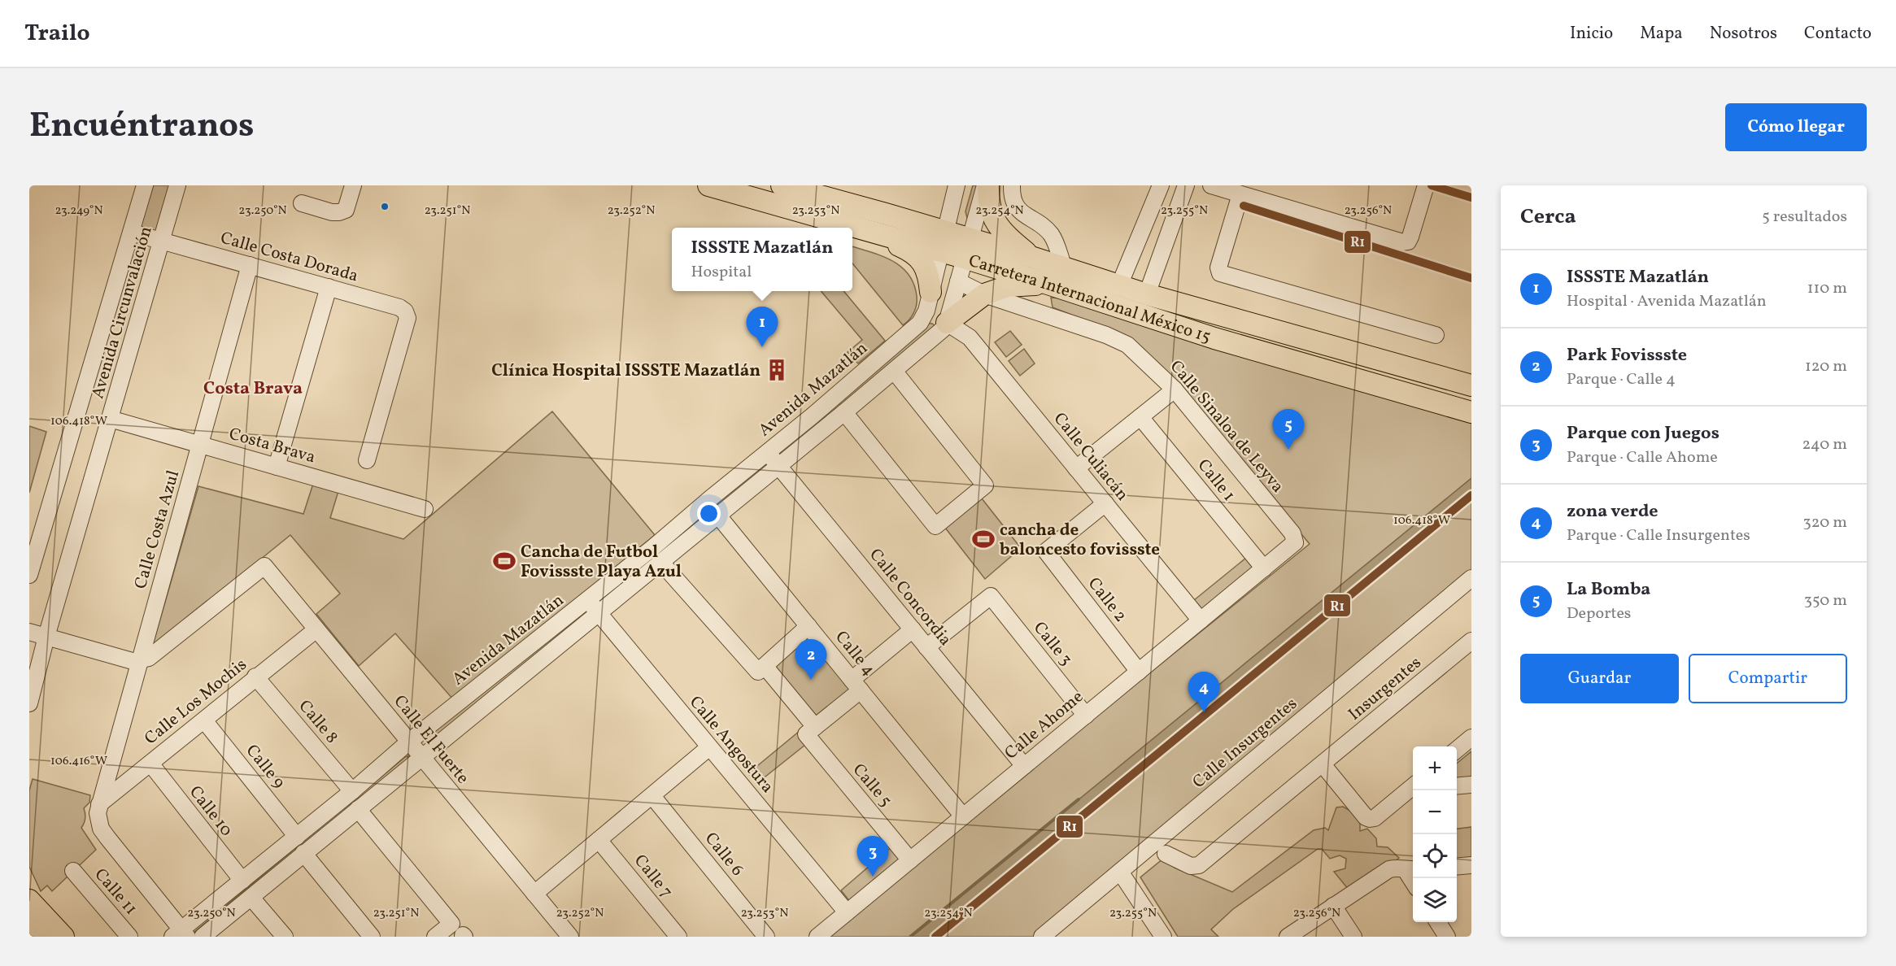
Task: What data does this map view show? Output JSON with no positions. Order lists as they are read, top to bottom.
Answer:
{
  "streets": {
    "main road": ["Carretera Internacional México 15"],
    "street": [
      "Calle Costa Dorada",
      "Avenida Circunvalación",
      "Avenida Mazatlán",
      "Calle Sinaloa de Leyva",
      "Costa Brava",
      "Calle Culiacán",
      "Calle 1",
      "Calle Costa Azul",
      "Calle Concordia",
      "Calle 2",
      "Calle 3",
      "Calle 4",
      "Insurgentes",
      "Calle Los Mochis",
      "Calle 8",
      "Calle Ahome",
      "Calle El Fuerte",
      "Calle Insurgentes",
      "Calle Angostura",
      "Calle 9",
      "Calle 5",
      "Calle 10",
      "Calle 6",
      "Calle 7",
      "Calle 11"
    ]
  },
  "crossings": [
    ["Calle Costa Dorada", "Avenida Circunvalación"],
    ["Calle Costa Dorada", "Calle Costa Azul"],
    ["Carretera Internacional México 15", "Avenida Mazatlán"],
    ["Avenida Circunvalación", "Costa Brava"],
    ["Avenida Mazatlán", "Calle Sinaloa de Leyva"],
    ["Avenida Mazatlán", "Calle Culiacán"],
    ["Avenida Mazatlán", "Calle Costa Azul"],
    ["Avenida Mazatlán", "Calle Concordia"],
    ["Avenida Mazatlán", "Calle 4"],
    ["Avenida Mazatlán", "Calle 8"],
    ["Avenida Mazatlán", "Calle El Fuerte"],
    ["Avenida Mazatlán", "Calle Angostura"],
    ["Avenida Mazatlán", "Calle 9"],
    ["Avenida Mazatlán", "Calle 10"],
    ["Calle Sinaloa de Leyva", "Calle Ahome"],
    ["Costa Brava", "Calle Costa Azul"],
    ["Calle Culiacán", "Calle 2"],
    ["Calle Culiacán", "Calle Ahome"],
    ["Calle 1", "Calle Ahome"],
    ["Calle Costa Azul", "Calle Los Mochis"],
    ["Calle Costa Azul", "Calle El Fuerte"],
    ["Calle Concordia", "Calle 3"],
    ["Calle Concordia", "Calle Ahome"],
    ["Calle 2", "Calle Ahome"],
    ["Calle 3", "Calle Ahome"],
    ["Calle 4", "Calle Ahome"],
    ["Calle Los Mochis", "Calle 8"],
    ["Calle Los Mochis", "Calle El Fuerte"],
    ["Calle Los Mochis", "Calle 9"],
    ["Calle Los Mochis", "Calle 10"],
    ["Calle Ahome", "Calle Angostura"],
    ["Calle Ahome", "Calle 5"]
  ],
  "districts": ["Costa Brava"],
  "places": {
    "building": ["Clínica Hospital ISSSTE Mazatlán"],
    "sports": ["cancha de baloncesto fovissste", "Cancha de Futbol Fovissste Playa Azul"]
  },
  "lines": ["transit line R1"],
  "page": {
    "header": "Trailo",
    "nav": [
      "Inicio",
      "Mapa",
      "Nosotros",
      "Contacto"
    ],
    "title": "Encuéntranos",
    "buttons": [
      "Cómo llegar",
      ["Guardar", "Compartir"]
    ],
    "heading": ["Cerca", "5 resultados"],
    "popup": ["ISSSTE Mazatlán", "Hospital"],
    "list": [
      {
        "mark": "1",
        "name": "ISSSTE Mazatlán",
        "note": "Hospital · Avenida Mazatlán",
        "value": "110 m"
      },
      {
        "mark": "2",
        "name": "Park Fovissste",
        "note": "Parque · Calle 4",
        "value": "120 m"
      },
      {
        "mark": "3",
        "name": "Parque con Juegos",
        "note": "Parque · Calle Ahome",
        "value": "240 m"
      },
      {
        "mark": "4",
        "name": "zona verde",
        "note": "Parque · Calle Insurgentes",
        "value": "320 m"
      },
      {
        "mark": "5",
        "name": "La Bomba",
        "note": "Deportes",
        "value": "350 m"
      }
    ],
    "pins": [
      "1",
      "5",
      "2",
      "4",
      "3"
    ],
    "map_buttons": ["+", "−"]
  },
  "coordinates": [
    "23.249°N",
    "23.250°N",
    "23.251°N",
    "23.252°N",
    "23.253°N",
    "23.254°N",
    "23.255°N",
    "23.256°N",
    "106.418°W",
    "106.416°W"
  ]
}
